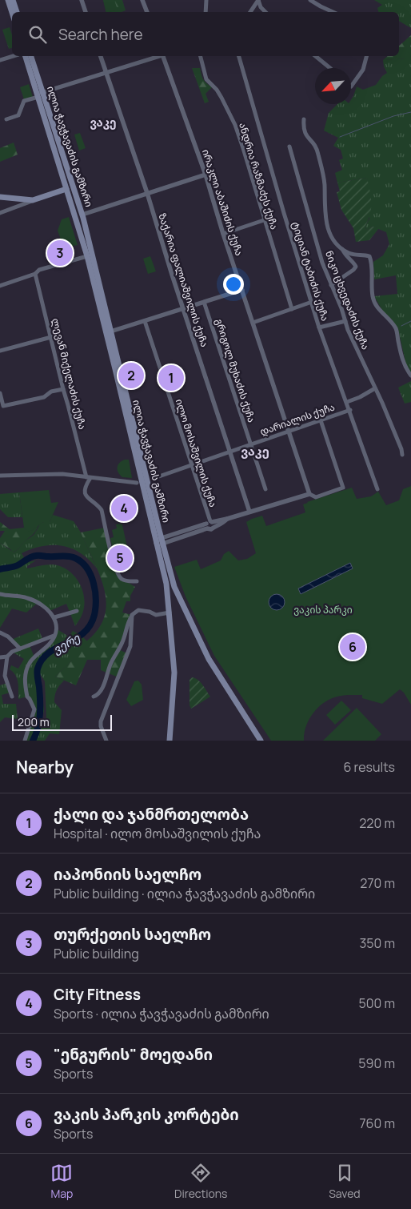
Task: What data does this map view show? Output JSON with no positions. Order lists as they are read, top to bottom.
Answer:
{
  "streets": {
    "main road": ["ილია ჭავჭავაძის გამზირი"],
    "street": [
      "ანდრია რაზმაძეს ქუჩა",
      "ირაკლი აბაშიძის ქუჩა",
      "ტიციან ტაბიძის ქუჩა",
      "ზაქარია ფალიაშვილის ქუჩა",
      "ნიკო ცხვედაძის ქუჩა",
      "გრიგოლ მუხაძის ქუჩა",
      "ლევან მიქელაძის ქუჩა",
      "დარიალის ქუჩა",
      "ილო მოსაშვილის ქუჩა"
    ]
  },
  "crossings": [
    ["ირაკლი აბაშიძის ქუჩა", "დარიალის ქუჩა"],
    ["ტიციან ტაბიძის ქუჩა", "დარიალის ქუჩა"],
    ["ზაქარია ფალიაშვილის ქუჩა", "დარიალის ქუჩა"],
    ["ნიკო ცხვედაძის ქუჩა", "დარიალის ქუჩა"],
    ["გრიგოლ მუხაძის ქუჩა", "დარიალის ქუჩა"],
    ["დარიალის ქუჩა", "ილო მოსაშვილის ქუჩა"]
  ],
  "districts": ["ვაკე", "ვაკე"],
  "water": ["ვერე"],
  "parks": ["ვაკის პარკი"],
  "scale_bar": "200 m",
  "north": "bottom left",
  "page": {
    "search": "Search here",
    "pins": [
      "3",
      "2",
      "1",
      "4",
      "5",
      "6"
    ],
    "scale": "200 m",
    "heading": ["Nearby", "6 results"],
    "list": [
      {
        "mark": "1",
        "name": "ქალი და ჯანმრთელობა",
        "note": "Hospital · ილო მოსაშვილის ქუჩა",
        "value": "220 m"
      },
      {
        "mark": "2",
        "name": "იაპონიის საელჩო",
        "note": "Public building · ილია ჭავჭავაძის გამზირი",
        "value": "270 m"
      },
      {
        "mark": "3",
        "name": "თურქეთის საელჩო",
        "note": "Public building",
        "value": "350 m"
      },
      {
        "mark": "4",
        "name": "City Fitness",
        "note": "Sports · ილია ჭავჭავაძის გამზირი",
        "value": "500 m"
      },
      {
        "mark": "5",
        "name": "\"ენგურის\" მოედანი",
        "note": "Sports",
        "value": "590 m"
      },
      {
        "mark": "6",
        "name": "ვაკის პარკის კორტები",
        "note": "Sports",
        "value": "760 m"
      }
    ],
    "nav": ["Map", "Directions", "Saved"]
  }
}
